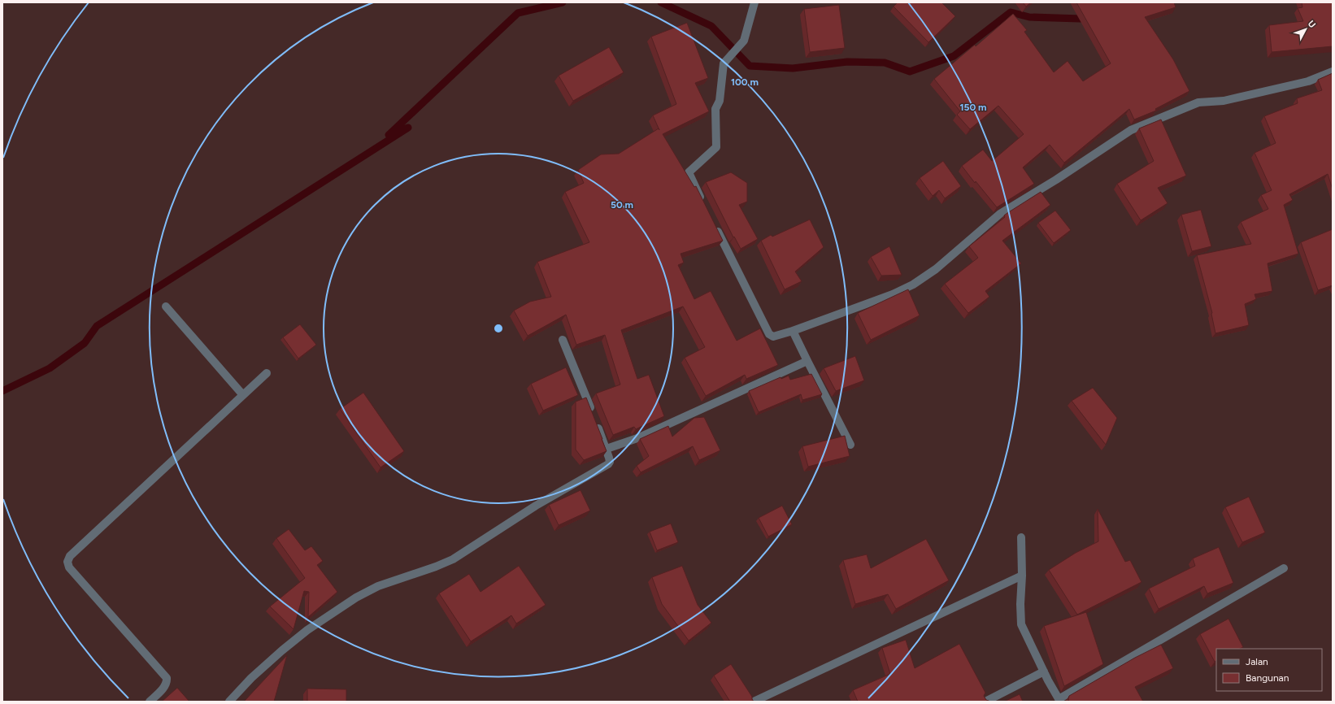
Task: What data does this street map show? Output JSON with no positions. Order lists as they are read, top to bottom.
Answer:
{
  "legend": ["Jalan", "Bangunan"],
  "north": "top right",
  "rings": ["100 m", "150 m", "50 m"]
}
